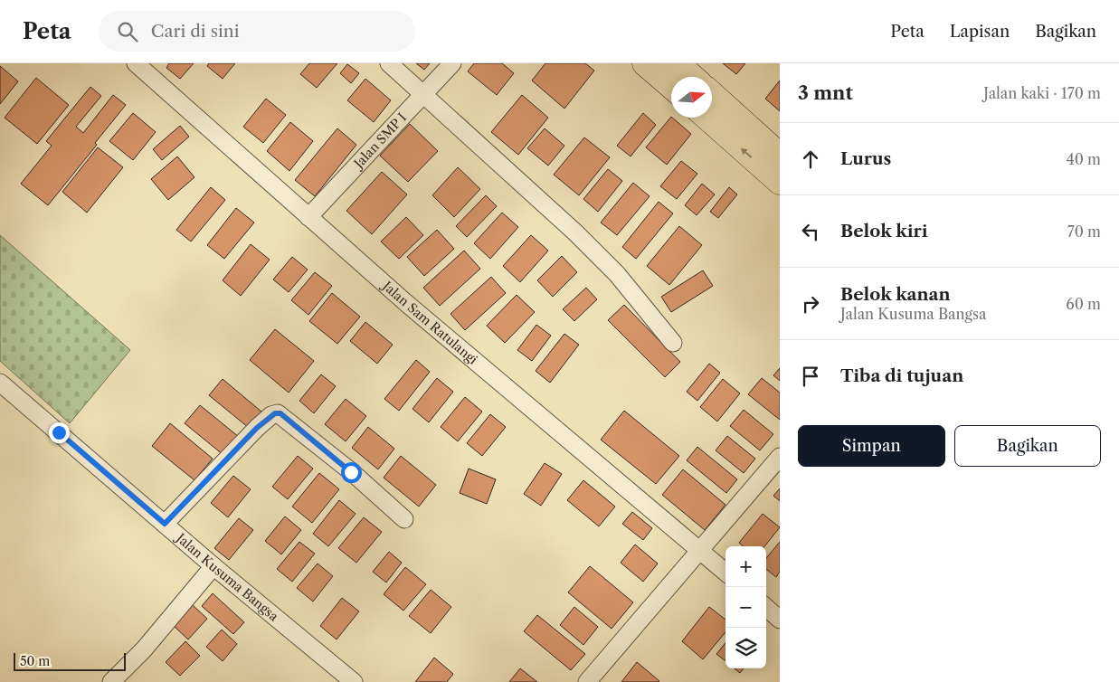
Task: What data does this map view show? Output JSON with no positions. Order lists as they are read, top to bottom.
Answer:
{
  "streets": {
    "street": ["Jalan SMP I", "Jalan Sam Ratulangi", "Jalan Kusuma Bangsa"]
  },
  "crossings": [
    ["Jalan SMP I", "Jalan Sam Ratulangi"]
  ],
  "scale_bar": "50 m",
  "north": "right",
  "page": {
    "header": "Peta",
    "search": "Cari di sini",
    "nav": ["Peta", "Lapisan", "Bagikan"],
    "heading": ["3 mnt", "Jalan kaki · 170 m"],
    "list": [
      ["Lurus", "40 m"],
      ["Belok kiri", "70 m"],
      ["Belok kanan", "Jalan Kusuma Bangsa", "60 m"],
      "Tiba di tujuan"
    ],
    "buttons": ["Simpan", "Bagikan"],
    "map_buttons": ["+", "−"],
    "scale": "50 m"
  }
}
